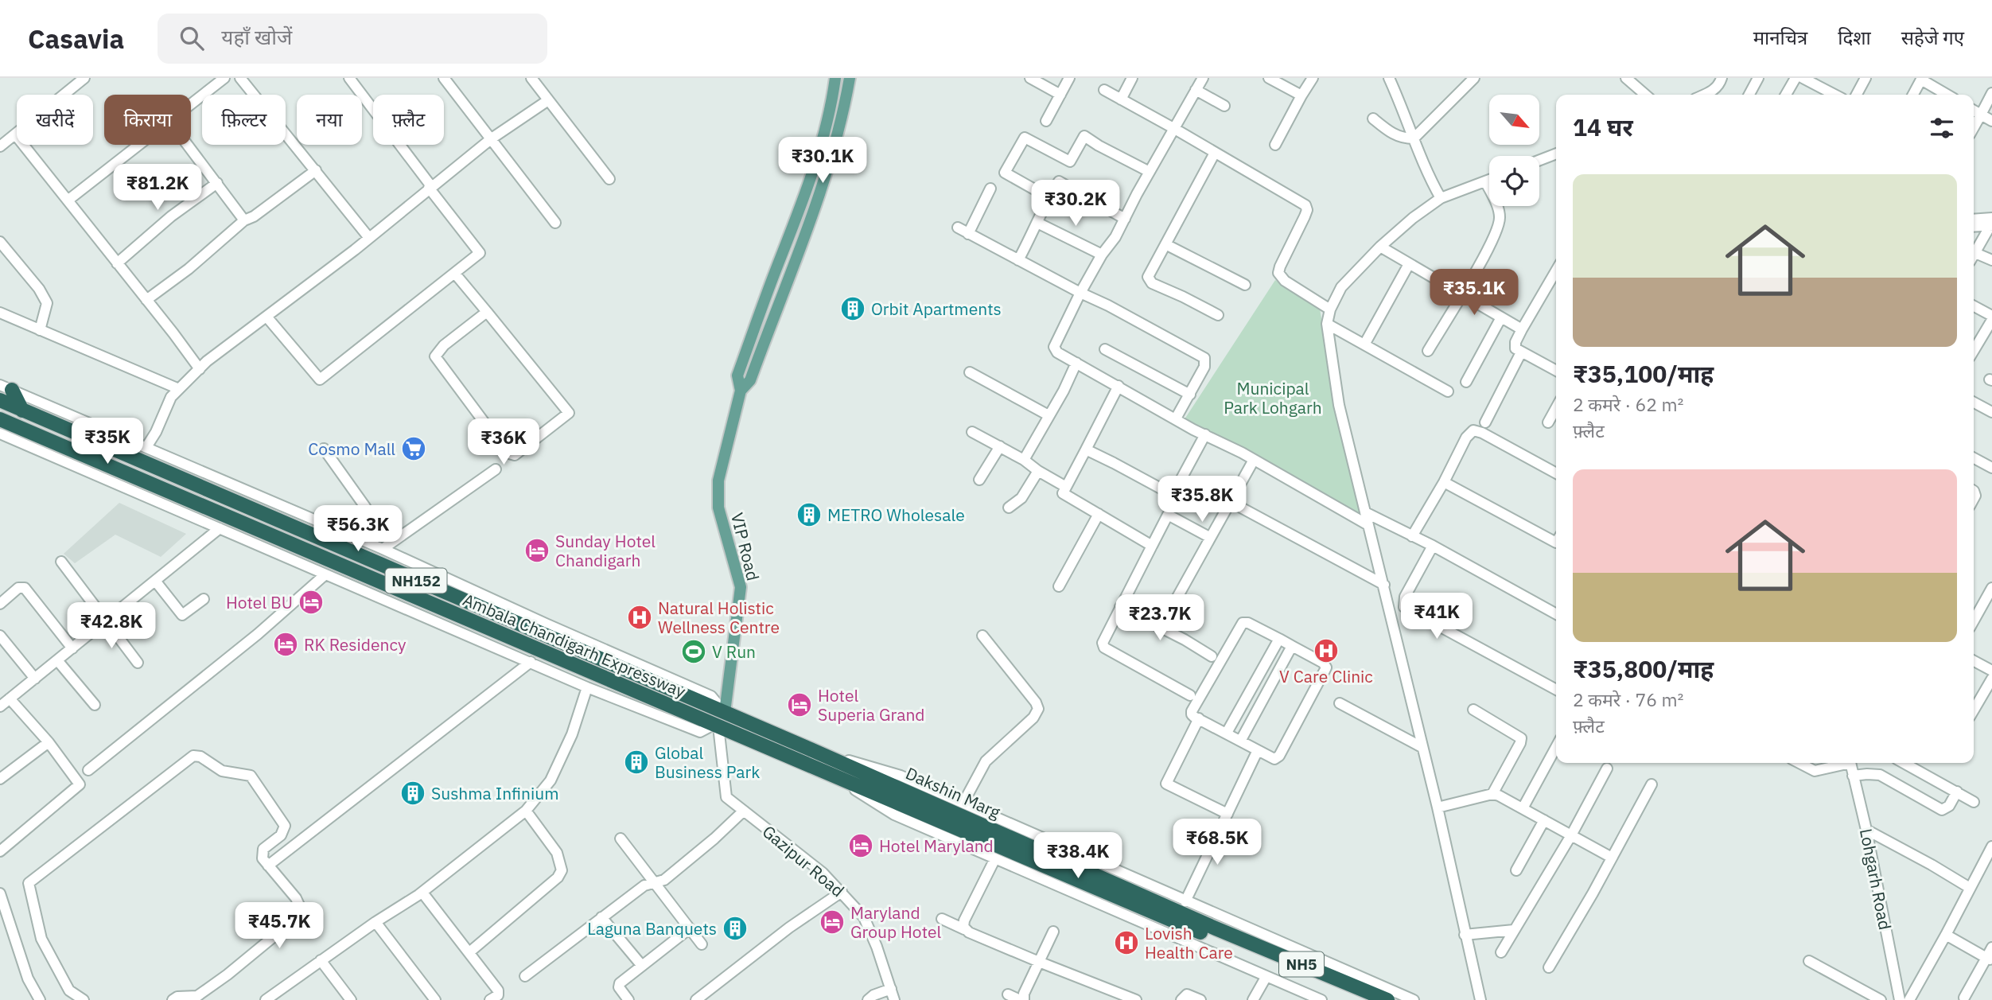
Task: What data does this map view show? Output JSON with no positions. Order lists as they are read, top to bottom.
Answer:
{
  "streets": {
    "highway": [
      "NH152",
      "Ambala Chandigarh Expressway",
      "Dakshin Marg",
      "NH5"
    ],
    "main road": ["VIP Road"],
    "street": ["Gazipur Road", "Lohgarh Road"]
  },
  "crossings": [
    ["VIP Road", "Ambala Chandigarh Expressway"],
    ["NH152", "Ambala Chandigarh Expressway"],
    ["NH152", "Dakshin Marg"],
    ["NH152", "NH5"],
    ["Ambala Chandigarh Expressway", "Dakshin Marg"],
    ["Ambala Chandigarh Expressway", "Gazipur Road"],
    ["Ambala Chandigarh Expressway", "NH5"],
    ["Dakshin Marg", "NH5"]
  ],
  "parks": ["Municipal Park Lohgarh"],
  "places": {
    "building": [
      "Orbit Apartments",
      "METRO Wholesale",
      "Global Business Park",
      "Sushma Infinium",
      "Laguna Banquets"
    ],
    "supermarket": ["Cosmo Mall"],
    "hotel": [
      "Sunday Hotel Chandigarh",
      "Hotel BU",
      "RK Residency",
      "Hotel Superia Grand",
      "Hotel Maryland",
      "Maryland Group Hotel"
    ],
    "hospital": ["Natural Holistic Wellness Centre", "V Care Clinic", "Lovish Health Care"],
    "sports": ["V Run"]
  },
  "north": "bottom right",
  "page": {
    "header": "Casavia",
    "search": "यहाँ खोजें",
    "nav": ["मानचित्र", "दिशा", "सहेजे गए"],
    "chip": [
      "खरीदें",
      "किराया",
      "फ़िल्टर",
      "नया",
      "फ़्लैट"
    ],
    "heading": "14 घर",
    "price": [
      "₹30.1K",
      "₹81.2K",
      "₹30.2K",
      "₹35.1K",
      "₹35K",
      "₹36K",
      "₹35.8K",
      "₹56.3K",
      "₹41K",
      "₹23.7K",
      "₹42.8K",
      "₹68.5K",
      "₹38.4K",
      "₹45.7K"
    ],
    "list": [
      {
        "name": "₹35,100/माह",
        "note": "2 कमरे · 62 m² · फ़्लैट"
      },
      {
        "name": "₹35,800/माह",
        "note": "2 कमरे · 76 m² · फ़्लैट"
      }
    ]
  }
}
